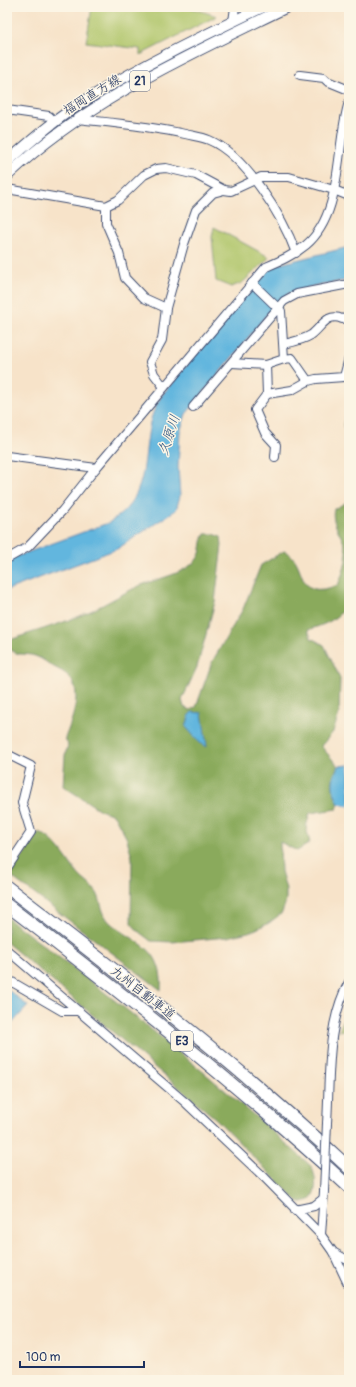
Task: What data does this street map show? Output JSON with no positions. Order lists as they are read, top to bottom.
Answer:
{
  "streets": {
    "highway": ["九州自動車道", "E3"],
    "main road": ["21", "福岡直方線"]
  },
  "water": ["久原川"],
  "scale_bar": "100 m"
}
